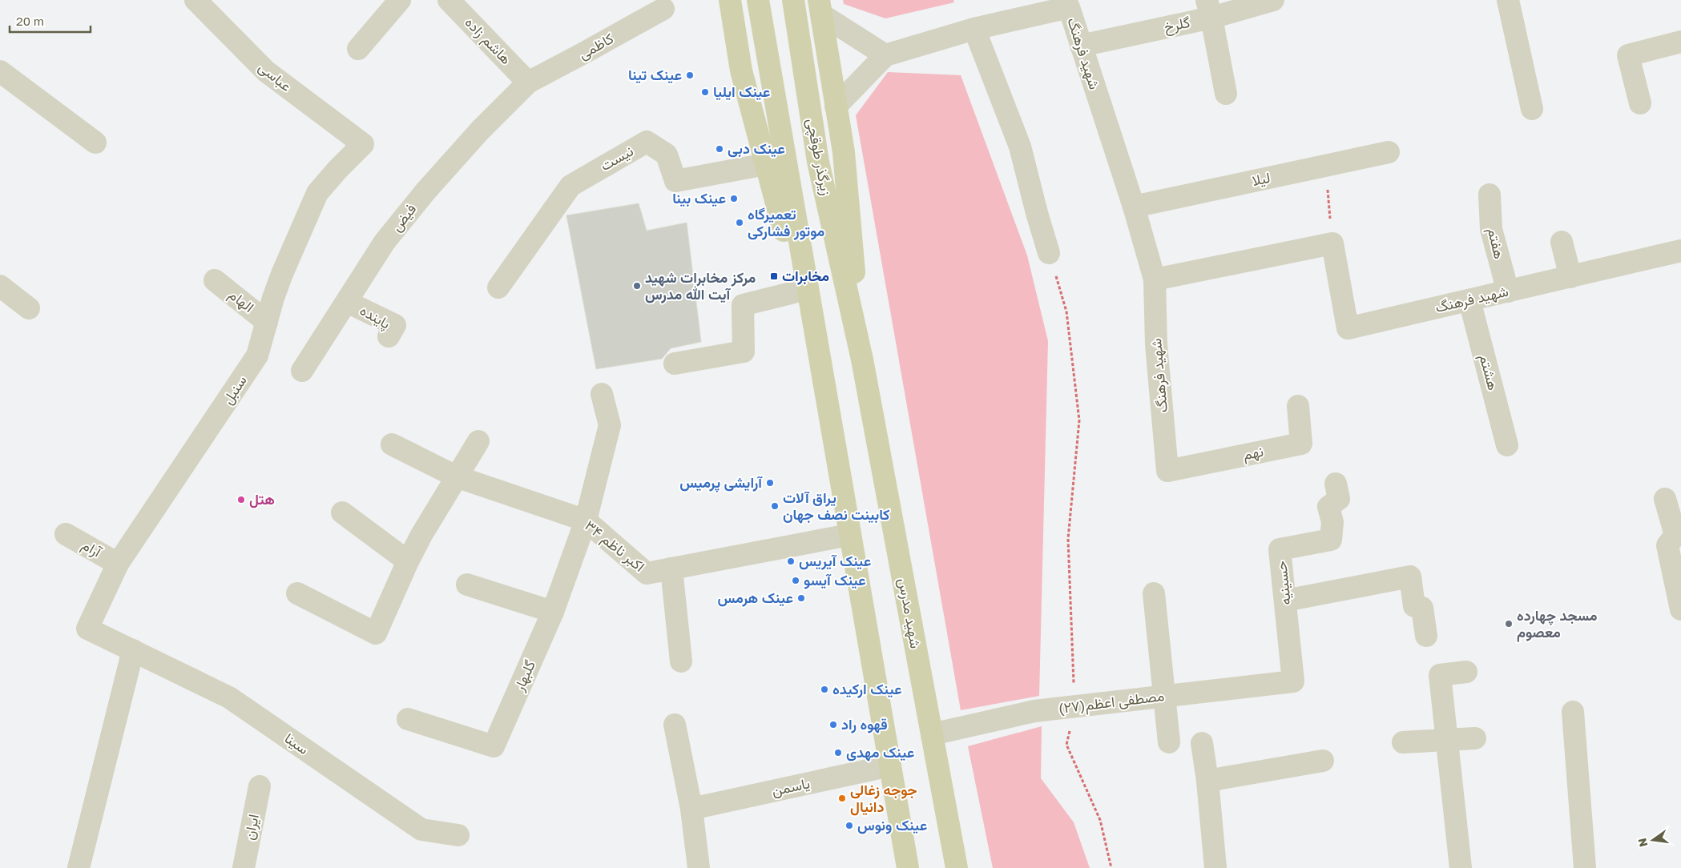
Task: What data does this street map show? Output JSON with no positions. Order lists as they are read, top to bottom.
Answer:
{
  "streets": {
    "main road": ["زیرگذر طوقچی", "شهید مدرس"],
    "street": [
      "گلرخ",
      "هاشم زاده",
      "کاظمی",
      "شهید فرهنگ",
      "عباسی",
      "نیست",
      "لیلا",
      "فیض",
      "هفتم",
      "الهام",
      "پاینده",
      "هشتم",
      "سنبل",
      "نهم",
      "۳۴ اکبر ناظم",
      "آرام",
      "حسینیه",
      "گلبهار",
      "مصطفی اعظم(۲۷)",
      "سینا",
      "یاسمن",
      "ایران"
    ]
  },
  "crossings": [
    ["گلرخ", "شهید فرهنگ"],
    ["هاشم زاده", "کاظمی"],
    ["هاشم زاده", "فیض"],
    ["کاظمی", "فیض"],
    ["شهید فرهنگ", "لیلا"],
    ["شهید فرهنگ", "هفتم"],
    ["شهید فرهنگ", "هشتم"],
    ["شهید فرهنگ", "نهم"],
    ["عباسی", "سنبل"],
    ["زیرگذر طوقچی", "شهید مدرس"],
    ["فیض", "پاینده"],
    ["الهام", "سنبل"],
    ["سنبل", "آرام"],
    ["سنبل", "سینا"],
    ["۳۴ اکبر ناظم", "گلبهار"],
    ["حسینیه", "مصطفی اعظم(۲۷)"],
    ["شهید مدرس", "مصطفی اعظم(۲۷)"]
  ],
  "places": {
    "other": [
      "عینک تینا",
      "عینک ایلیا",
      "عینک دبی",
      "عینک بینا",
      "تعمیرگاه موتور فشارکی",
      "مرکز مخابرات شهید آیت الله مدرس",
      "آرایشی پرمیس",
      "هتل",
      "یراق آلات کابینت نصف جهان",
      "عینک آیریس",
      "عینک آیسو",
      "عینک هرمس",
      "مسجد چهارده معصوم",
      "عینک ارکیده",
      "قهوه راد",
      "عینک مهدی",
      "جوجه زغالی دانیال",
      "عینک ونوس"
    ],
    "transit": ["مخابرات"]
  },
  "scale_bar": "20 m",
  "north": "left"
}
